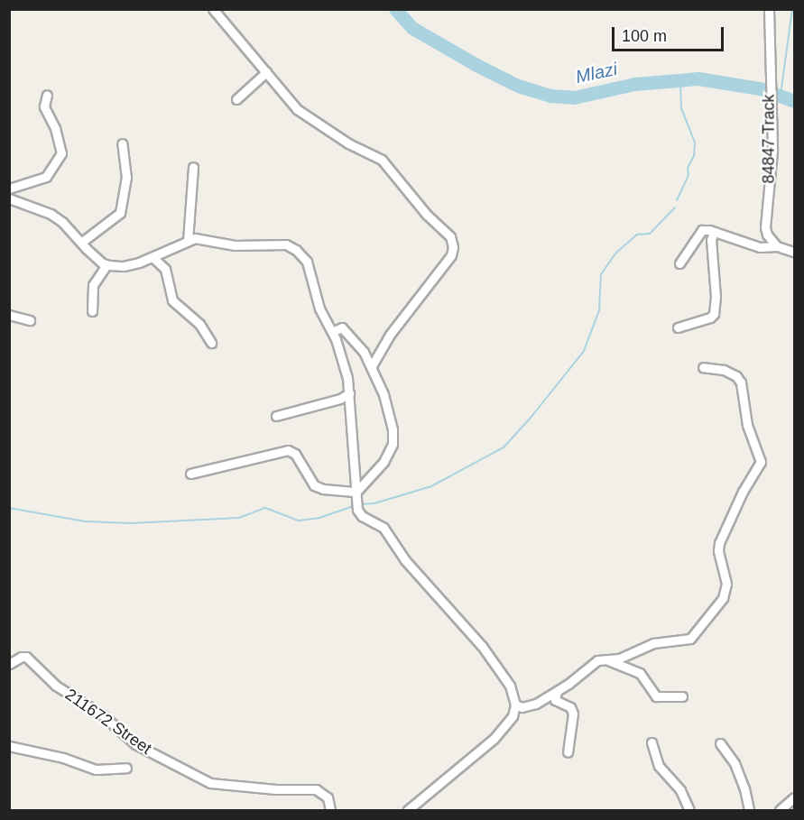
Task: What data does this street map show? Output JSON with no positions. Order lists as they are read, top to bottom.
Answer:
{
  "streets": {
    "street": ["84847 Track", "211672 Street"]
  },
  "water": ["Mlazi"],
  "scale_bar": "100 m"
}
